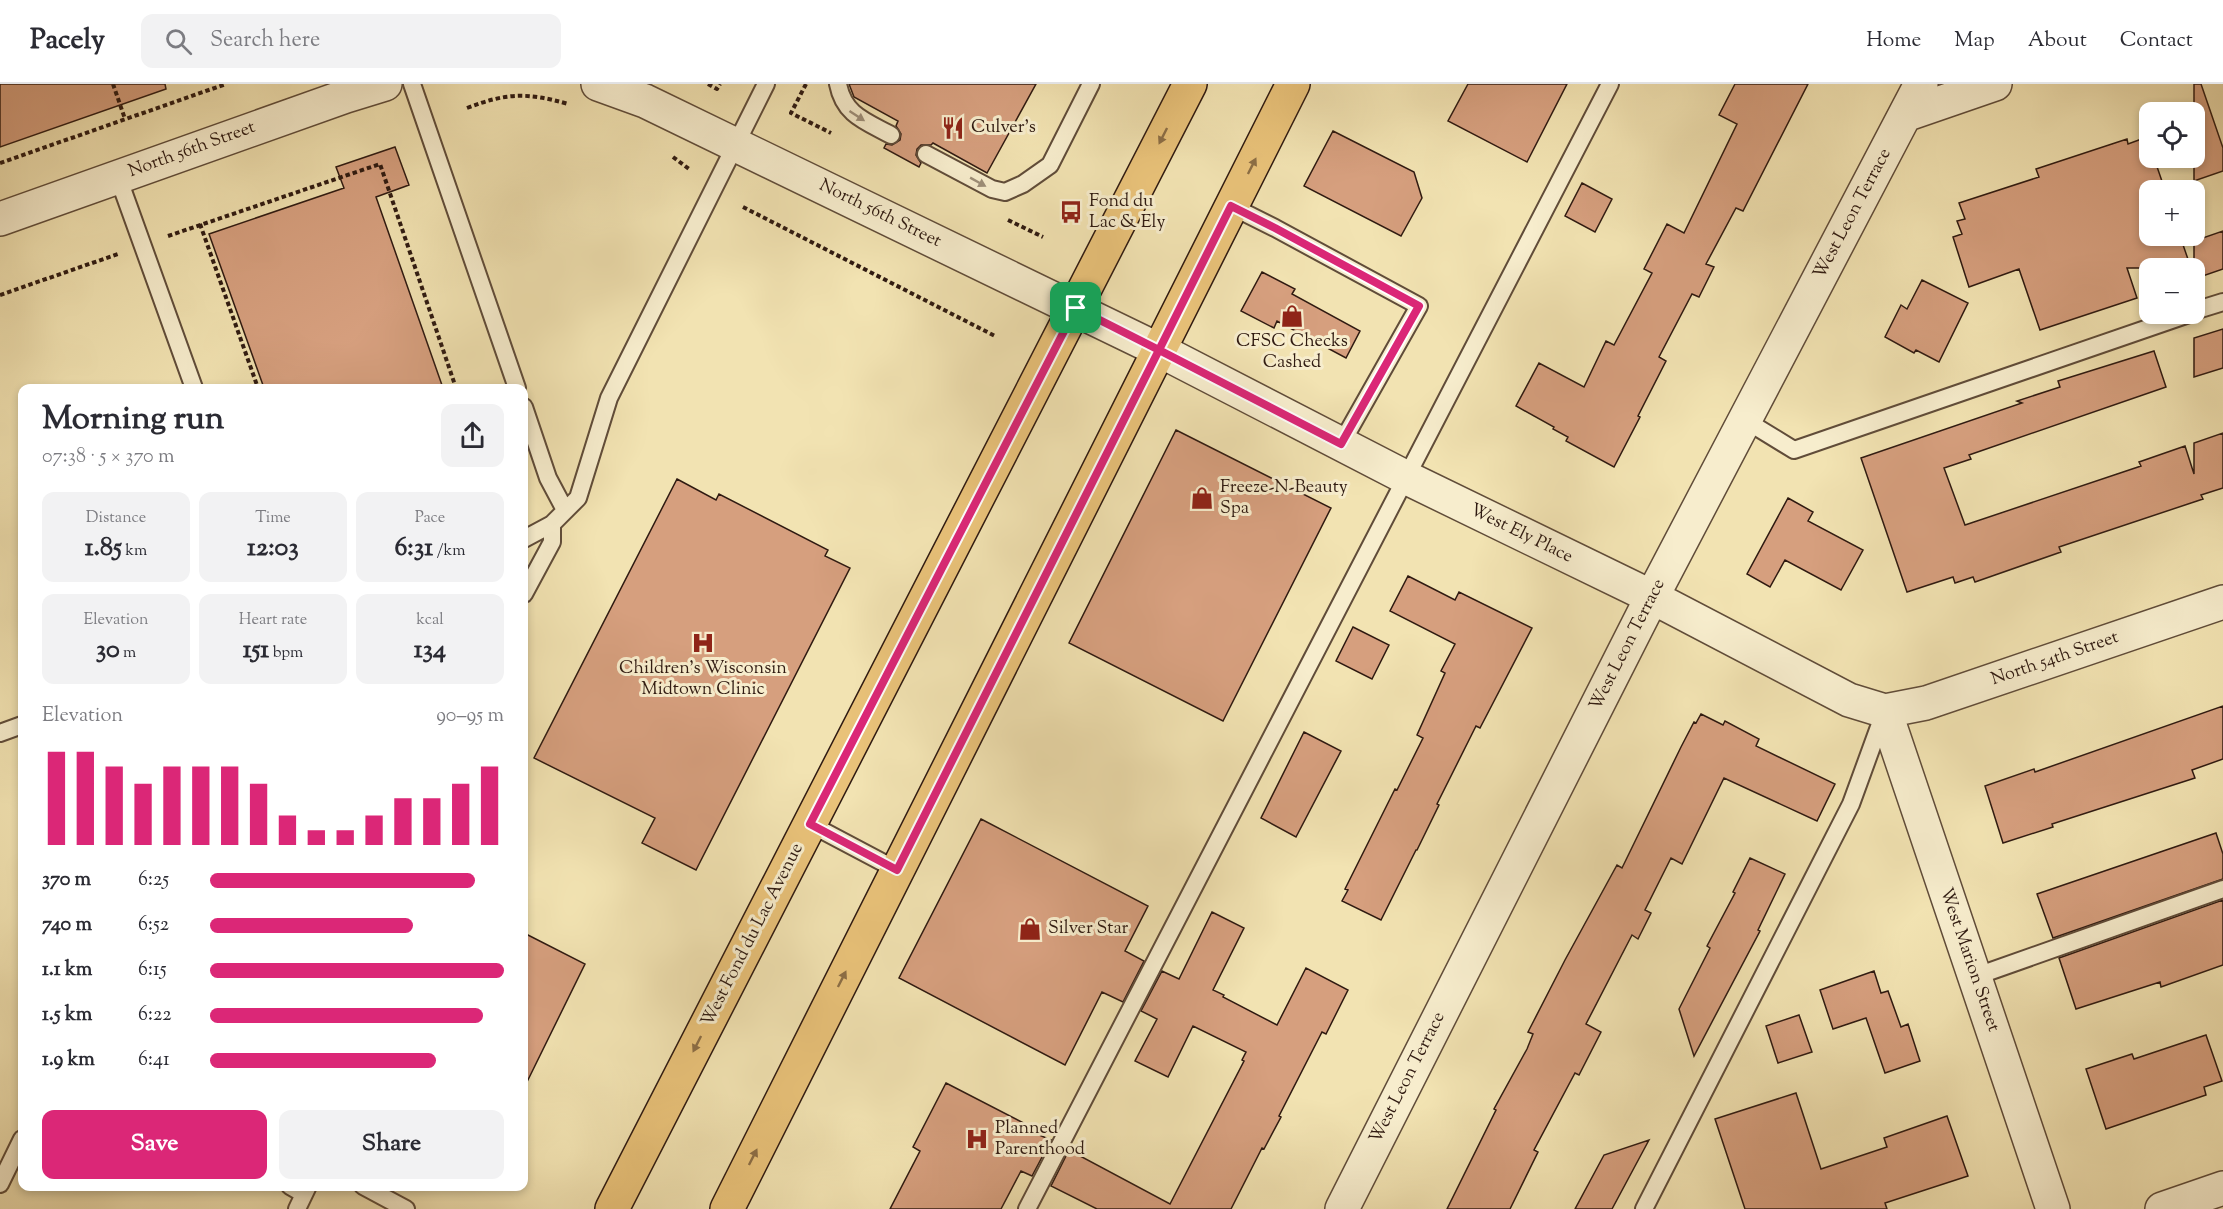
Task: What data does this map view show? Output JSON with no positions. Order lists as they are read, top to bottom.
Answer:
{
  "streets": {
    "main road": ["West Fond du Lac Avenue"],
    "street": [
      "North 56th Street",
      "West Leon Terrace",
      "West Ely Place",
      "North 54th Street",
      "West Marion Street"
    ]
  },
  "crossings": [
    ["North 56th Street", "West Ely Place"],
    ["North 56th Street", "West Fond du Lac Avenue"],
    ["West Leon Terrace", "West Ely Place"],
    ["West Ely Place", "North 54th Street"],
    ["West Ely Place", "West Marion Street"],
    ["North 54th Street", "West Marion Street"]
  ],
  "places": {
    "restaurant": ["Culver's"],
    "bus stop": ["Fond du Lac & Ely"],
    "shop": ["CFSC Checks Cashed", "Freeze-N-Beauty Spa", "Silver Star"],
    "hospital": ["Children's Wisconsin Midtown Clinic", "Planned Parenthood"]
  },
  "page": {
    "header": "Pacely",
    "search": "Search here",
    "nav": [
      "Home",
      "Map",
      "About",
      "Contact"
    ],
    "map_buttons": ["+", "−"],
    "heading": ["Morning run", "07:38 · 5 × 370 m"],
    "stats": [
      ["Distance", "1.85 km"],
      ["Time", "12:03"],
      ["Pace", "6:31 /km"],
      ["Elevation", "30 m"],
      ["Heart rate", "151 bpm"],
      ["kcal", "134"]
    ],
    "chart": ["Elevation", "90–95 m"],
    "list": [
      {
        "name": "370 m",
        "note": "6:25"
      },
      {
        "name": "740 m",
        "note": "6:52"
      },
      {
        "name": "1.1 km",
        "note": "6:15"
      },
      {
        "name": "1.5 km",
        "note": "6:22"
      },
      {
        "name": "1.9 km",
        "note": "6:41"
      }
    ],
    "buttons": ["Save", "Share"]
  }
}
